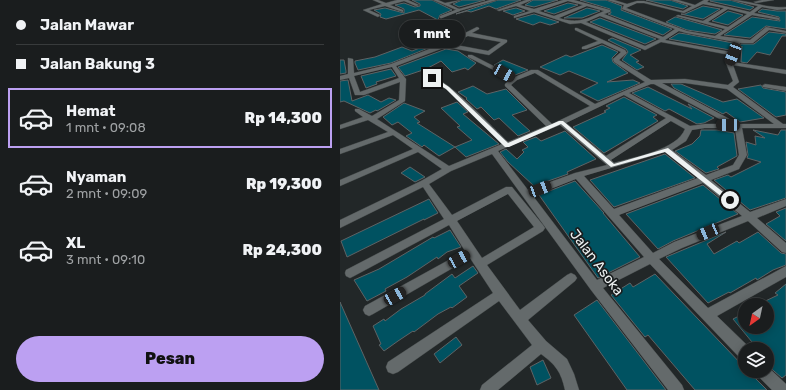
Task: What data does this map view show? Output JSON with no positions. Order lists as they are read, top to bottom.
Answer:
{
  "streets": {
    "street": ["Jalan Asoka"]
  },
  "north": "bottom left",
  "page": {
    "banner": ["Jalan Mawar", "Jalan Bakung 3"],
    "bubble": "1 mnt",
    "list": [
      {
        "name": "Hemat",
        "note": "1 mnt · 09:08",
        "value": "Rp 14,300"
      },
      {
        "name": "Nyaman",
        "note": "2 mnt · 09:09",
        "value": "Rp 19,300"
      },
      {
        "name": "XL",
        "note": "3 mnt · 09:10",
        "value": "Rp 24,300"
      }
    ],
    "buttons": "Pesan"
  }
}
